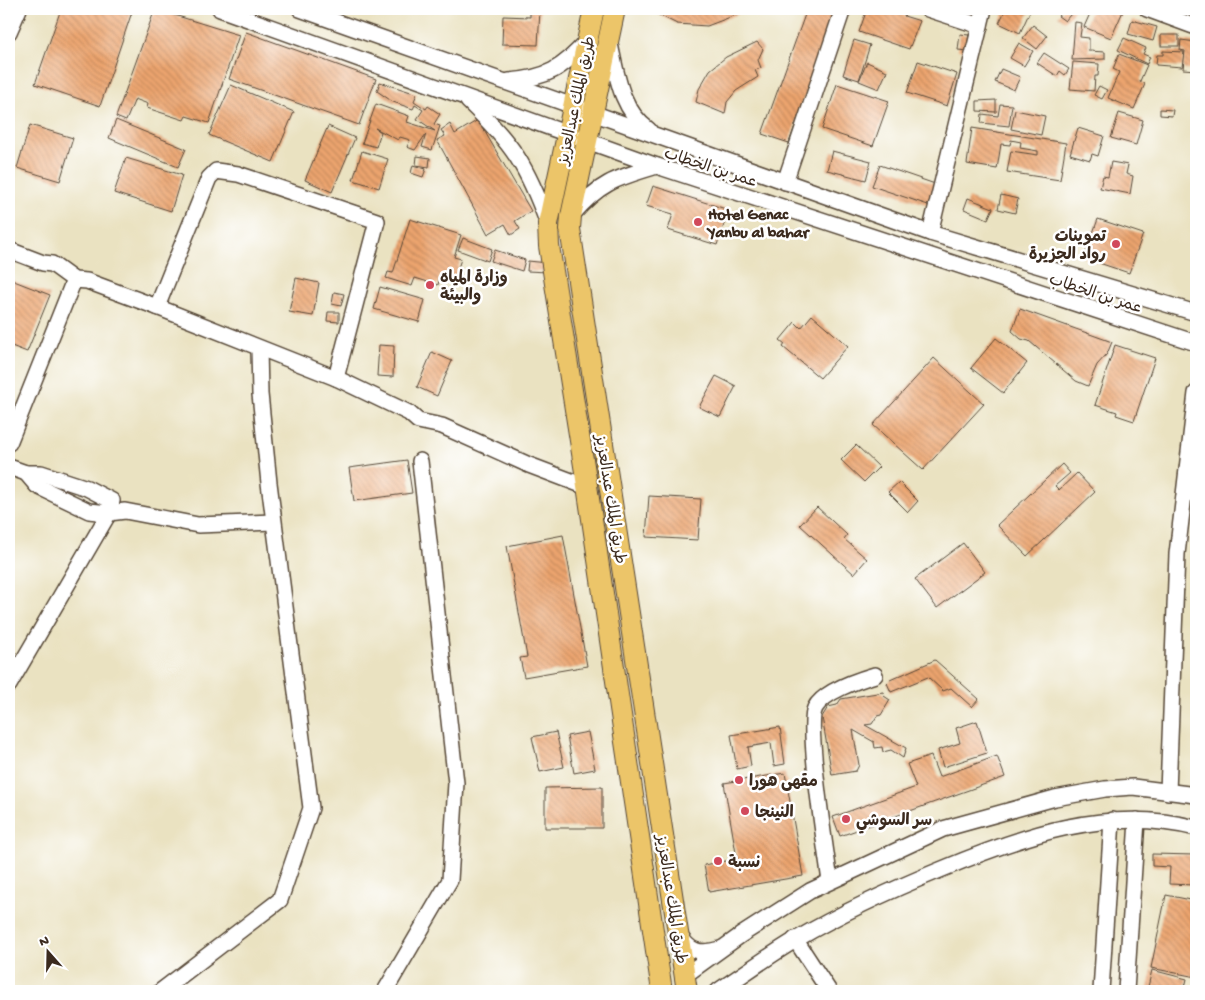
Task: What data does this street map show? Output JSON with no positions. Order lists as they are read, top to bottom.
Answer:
{
  "streets": {
    "main road": ["طريق الملك عبدالعزيز"],
    "street": ["عمر بن الخطاب"]
  },
  "crossings": [
    ["طريق الملك عبدالعزيز", "عمر بن الخطاب"]
  ],
  "places": [
    "Hotel Genac Yanbu al bahar",
    "تموينات رواد الجزيرة",
    "وزارة المياه والبيئة",
    "مقهى هورا",
    "النينجا",
    "سر السوشي",
    "نسبة"
  ],
  "north": "top"
}
